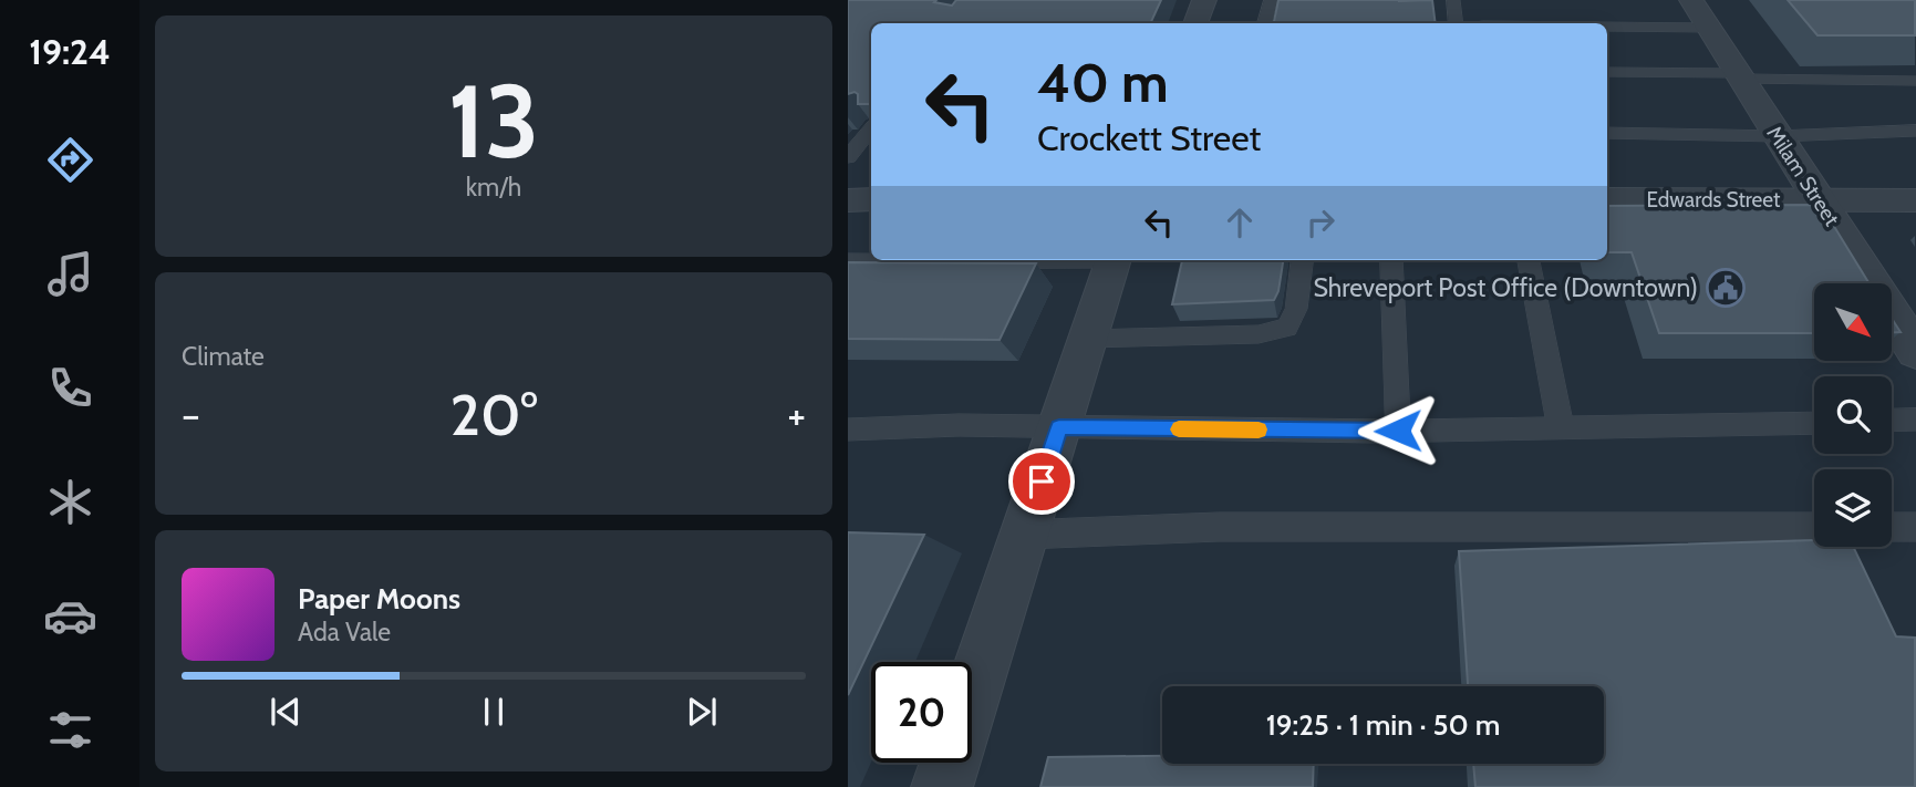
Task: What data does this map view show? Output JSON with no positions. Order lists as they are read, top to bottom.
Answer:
{
  "streets": {
    "street": ["Milam Street", "Edwards Street"]
  },
  "crossings": [
    ["Milam Street", "Edwards Street"]
  ],
  "places": {
    "public building": ["Shreveport Post Office (Downtown)"]
  },
  "north": "bottom right",
  "page": {
    "tabs": "19:24",
    "tile": [
      ["13", "km/h"],
      "Climate"
    ],
    "turn": ["40 m", "Crockett Street"],
    "heat": ["−", "20°", "+"],
    "song": ["Paper Moons", "Ada Vale"],
    "limit": "20",
    "trip": "19:25 · 1 min · 50 m"
  }
}
